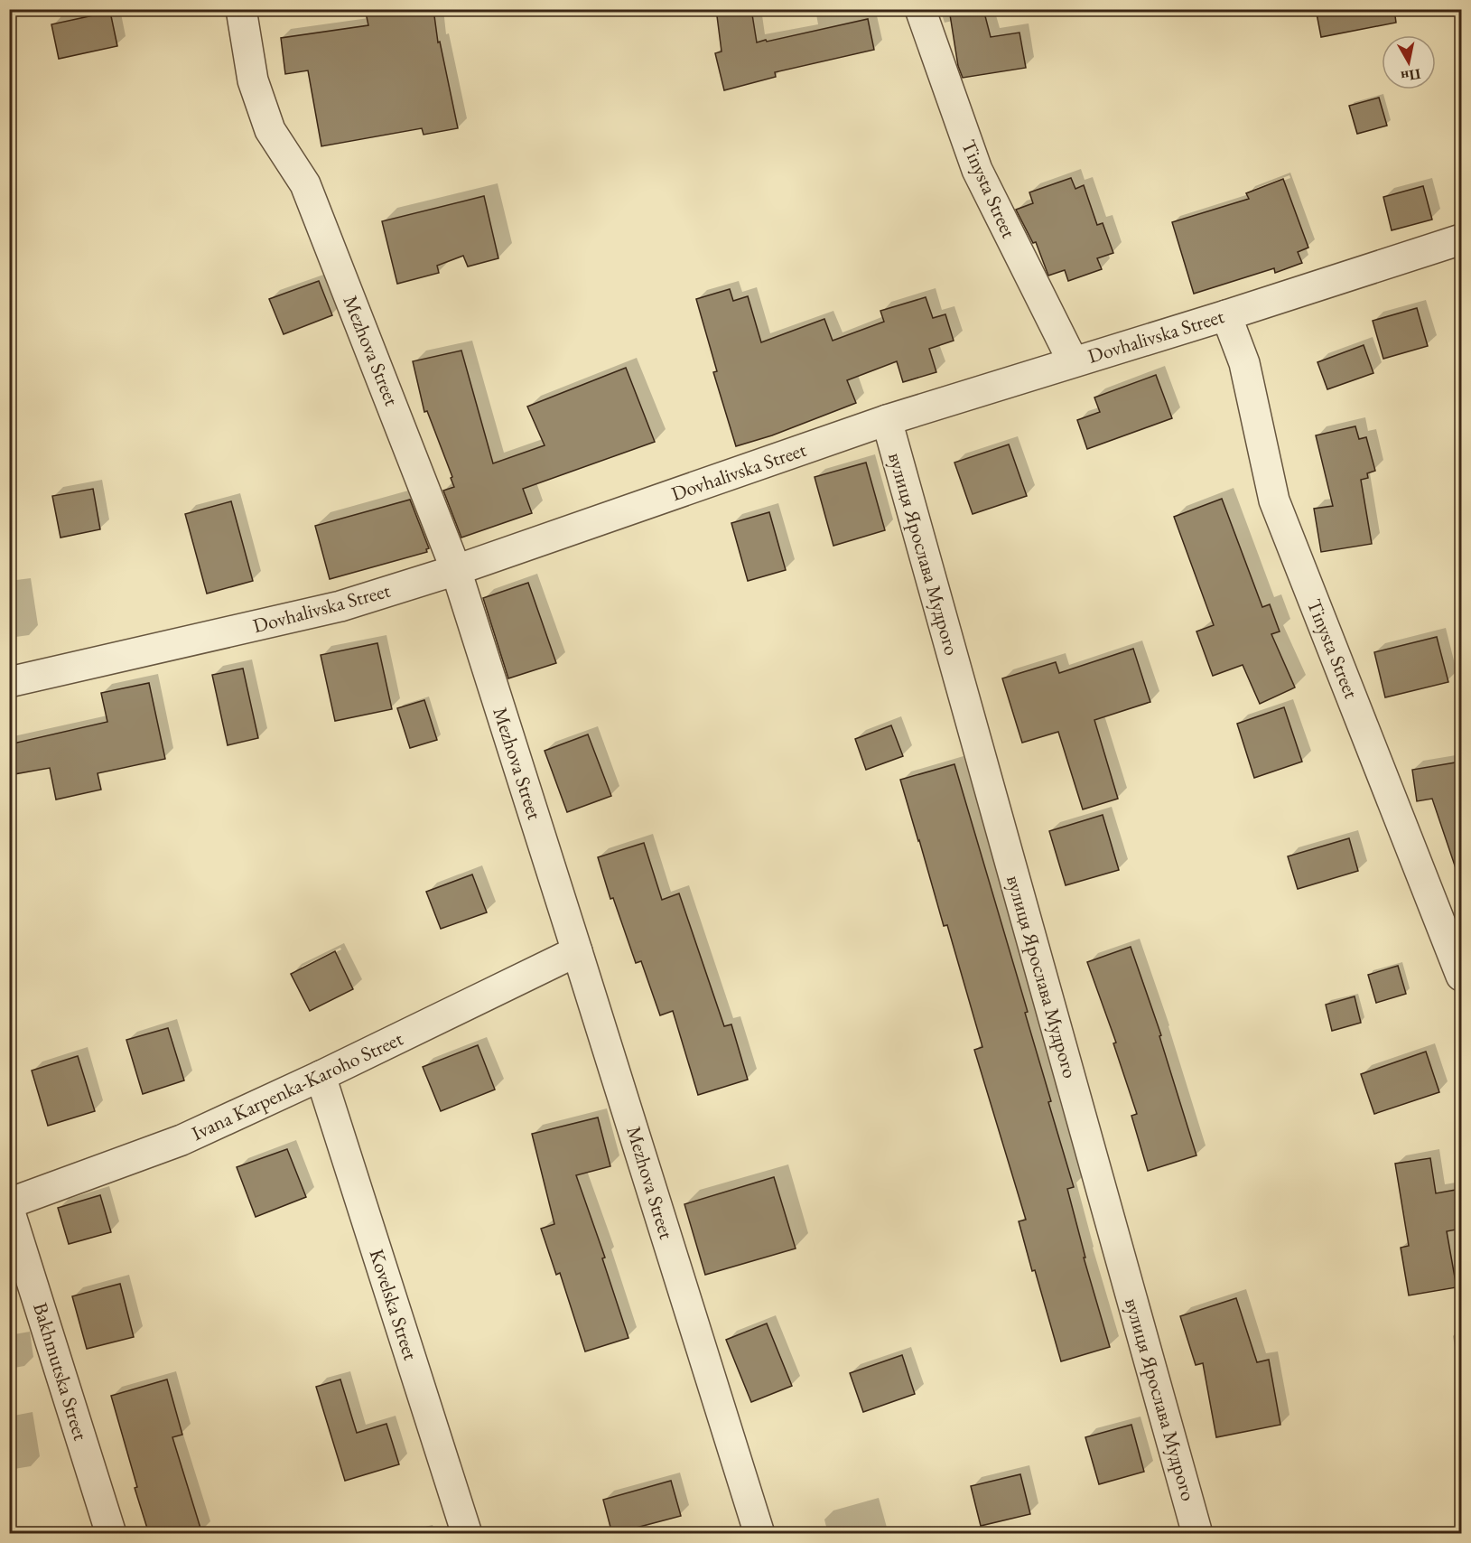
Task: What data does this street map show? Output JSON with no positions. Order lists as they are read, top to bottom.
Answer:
{
  "streets": {
    "street": [
      "Tinysta Street",
      "Dovhalivska Street",
      "Mezhova Street",
      "вулиця Ярослава Мудрого",
      "Ivana Karpenka-Karoho Street",
      "Kovelska Street",
      "Bakhmutska Street"
    ]
  },
  "crossings": [
    ["Tinysta Street", "Dovhalivska Street"],
    ["Dovhalivska Street", "Mezhova Street"],
    ["Dovhalivska Street", "вулиця Ярослава Мудрого"],
    ["Mezhova Street", "Ivana Karpenka-Karoho Street"],
    ["Ivana Karpenka-Karoho Street", "Kovelska Street"]
  ],
  "north": "bottom"
}
